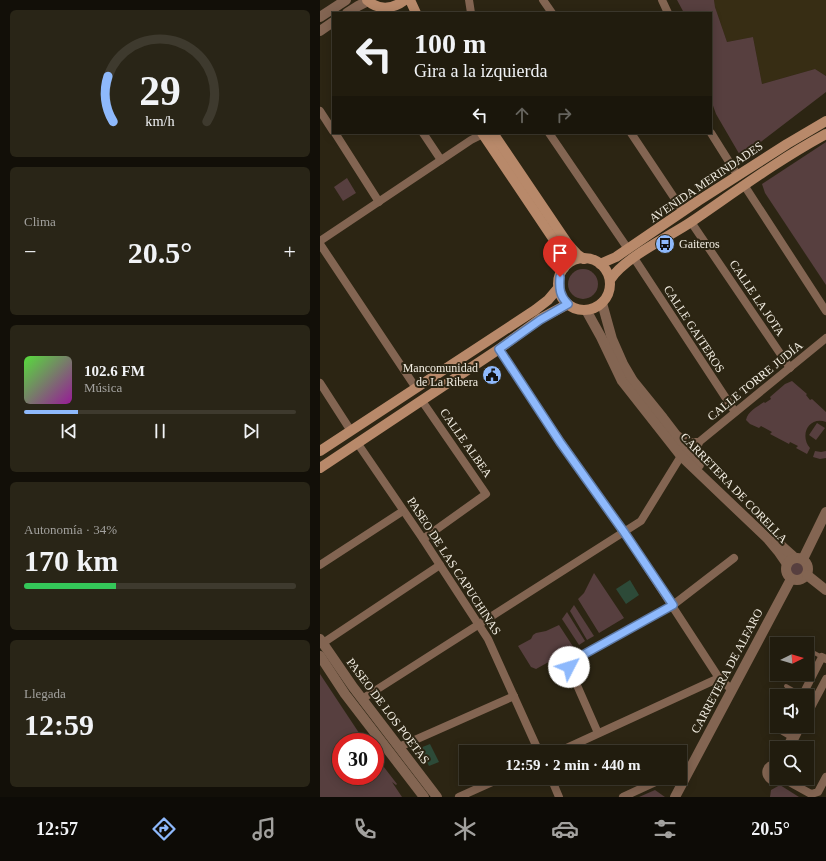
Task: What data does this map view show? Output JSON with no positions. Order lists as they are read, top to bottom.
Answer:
{
  "streets": {
    "main road": ["AVENIDA MERINDADES"],
    "street": [
      "CALLE LA JOTA",
      "CALLE GAITEROS",
      "CALLE TORRE JUDÍA",
      "CALLE ALBEA",
      "CARRETERA DE CORELLA",
      "PASEO DE LAS CAPUCHINAS",
      "CARRETERA DE ALFARO",
      "PASEO DE LOS POETAS"
    ]
  },
  "crossings": [
    ["AVENIDA MERINDADES", "CALLE LA JOTA"],
    ["AVENIDA MERINDADES", "CALLE GAITEROS"],
    ["AVENIDA MERINDADES", "CARRETERA DE CORELLA"],
    ["CALLE LA JOTA", "CALLE TORRE JUDÍA"],
    ["CALLE GAITEROS", "CALLE TORRE JUDÍA"],
    ["CALLE ALBEA", "PASEO DE LAS CAPUCHINAS"],
    ["CARRETERA DE CORELLA", "CARRETERA DE ALFARO"]
  ],
  "places": {
    "bus stop": ["Gaiteros"],
    "public building": ["Mancomunidad de La Ribera"]
  },
  "north": "right",
  "page": {
    "turn": ["100 m", "Gira a la izquierda"],
    "tile": [
      "Clima",
      ["Autonomía · 34%", "170 km"],
      ["Llegada", "12:59"]
    ],
    "heat": ["−", "20.5°", "+"],
    "song": ["102.6 FM", "Música"],
    "limit": "30",
    "trip": "12:59 · 2 min · 440 m",
    "tabs": ["12:57", "20.5°"],
    "gauge": ["29", "km/h"]
  }
}
